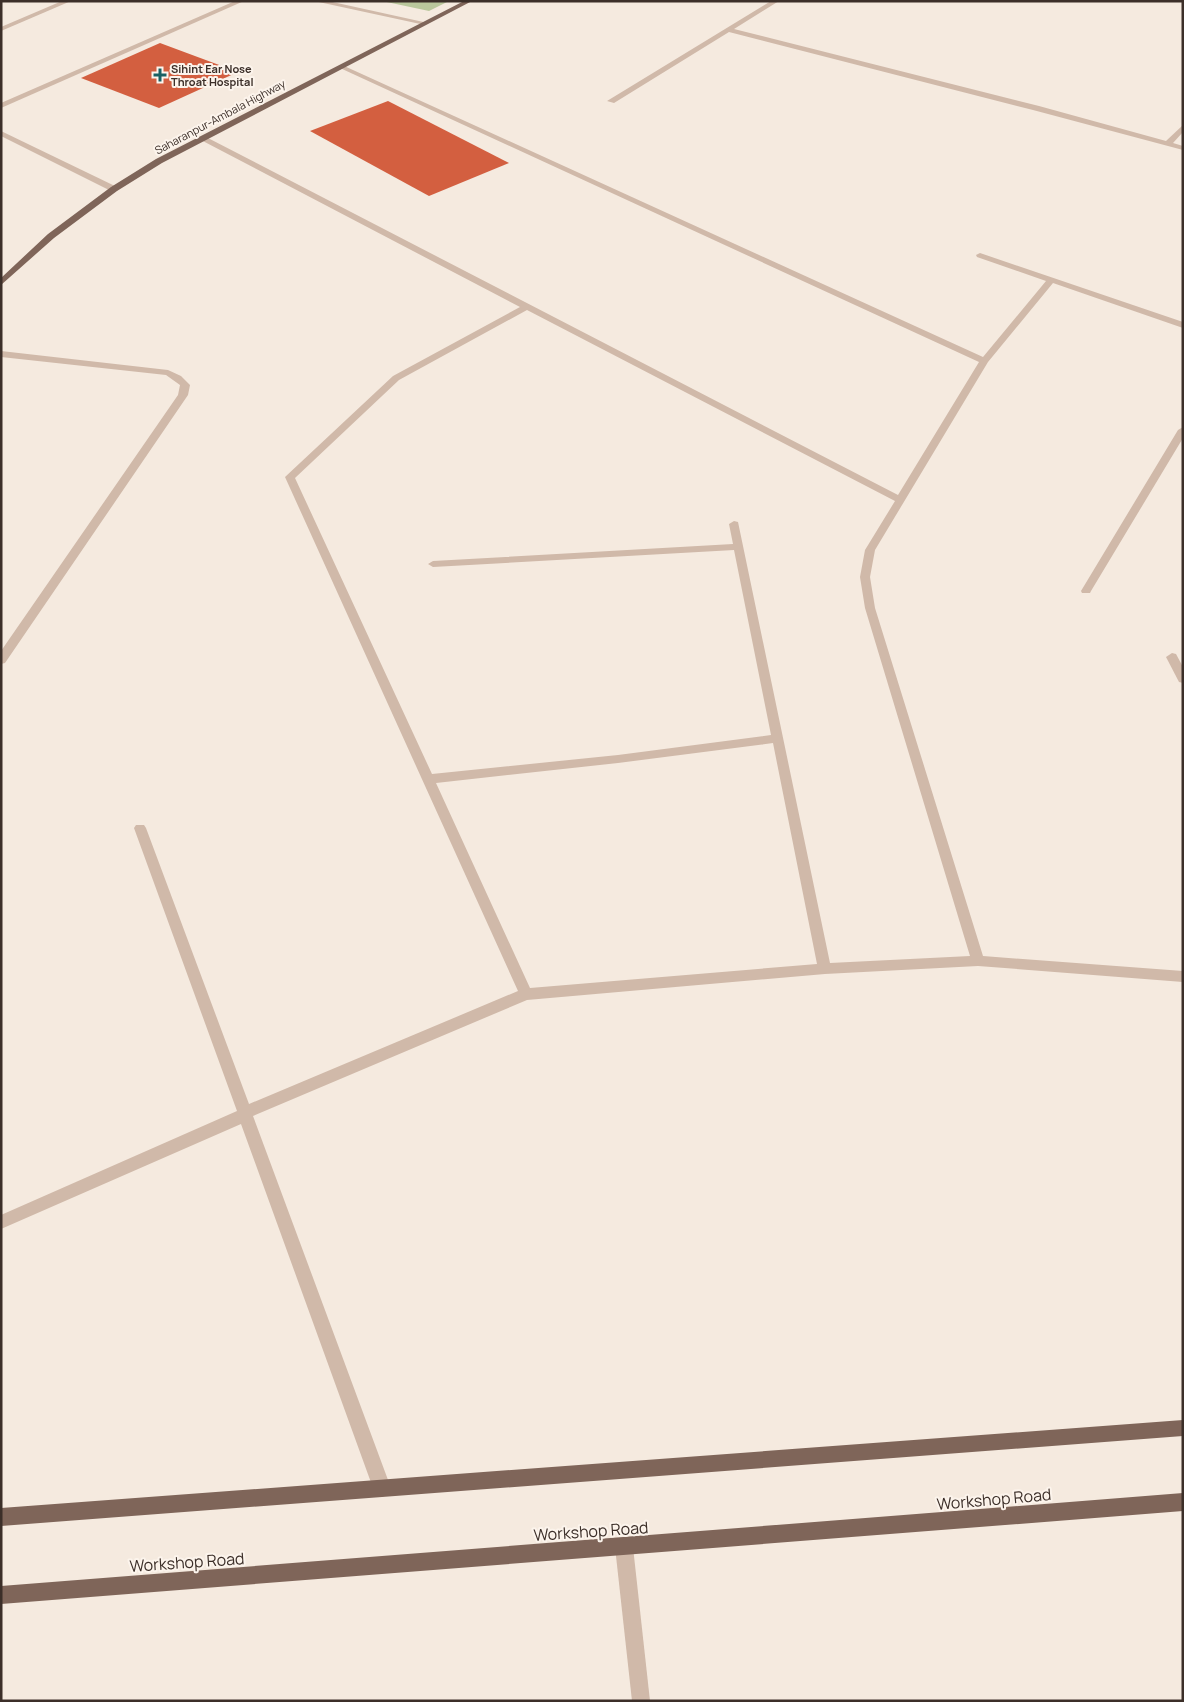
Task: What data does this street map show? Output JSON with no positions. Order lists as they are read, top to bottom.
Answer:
{
  "streets": {
    "main road": ["Saharanpur-Ambala Highway", "Workshop Road"]
  },
  "places": {
    "health": ["Sihint Ear Nose Throat Hospital"]
  }
}
